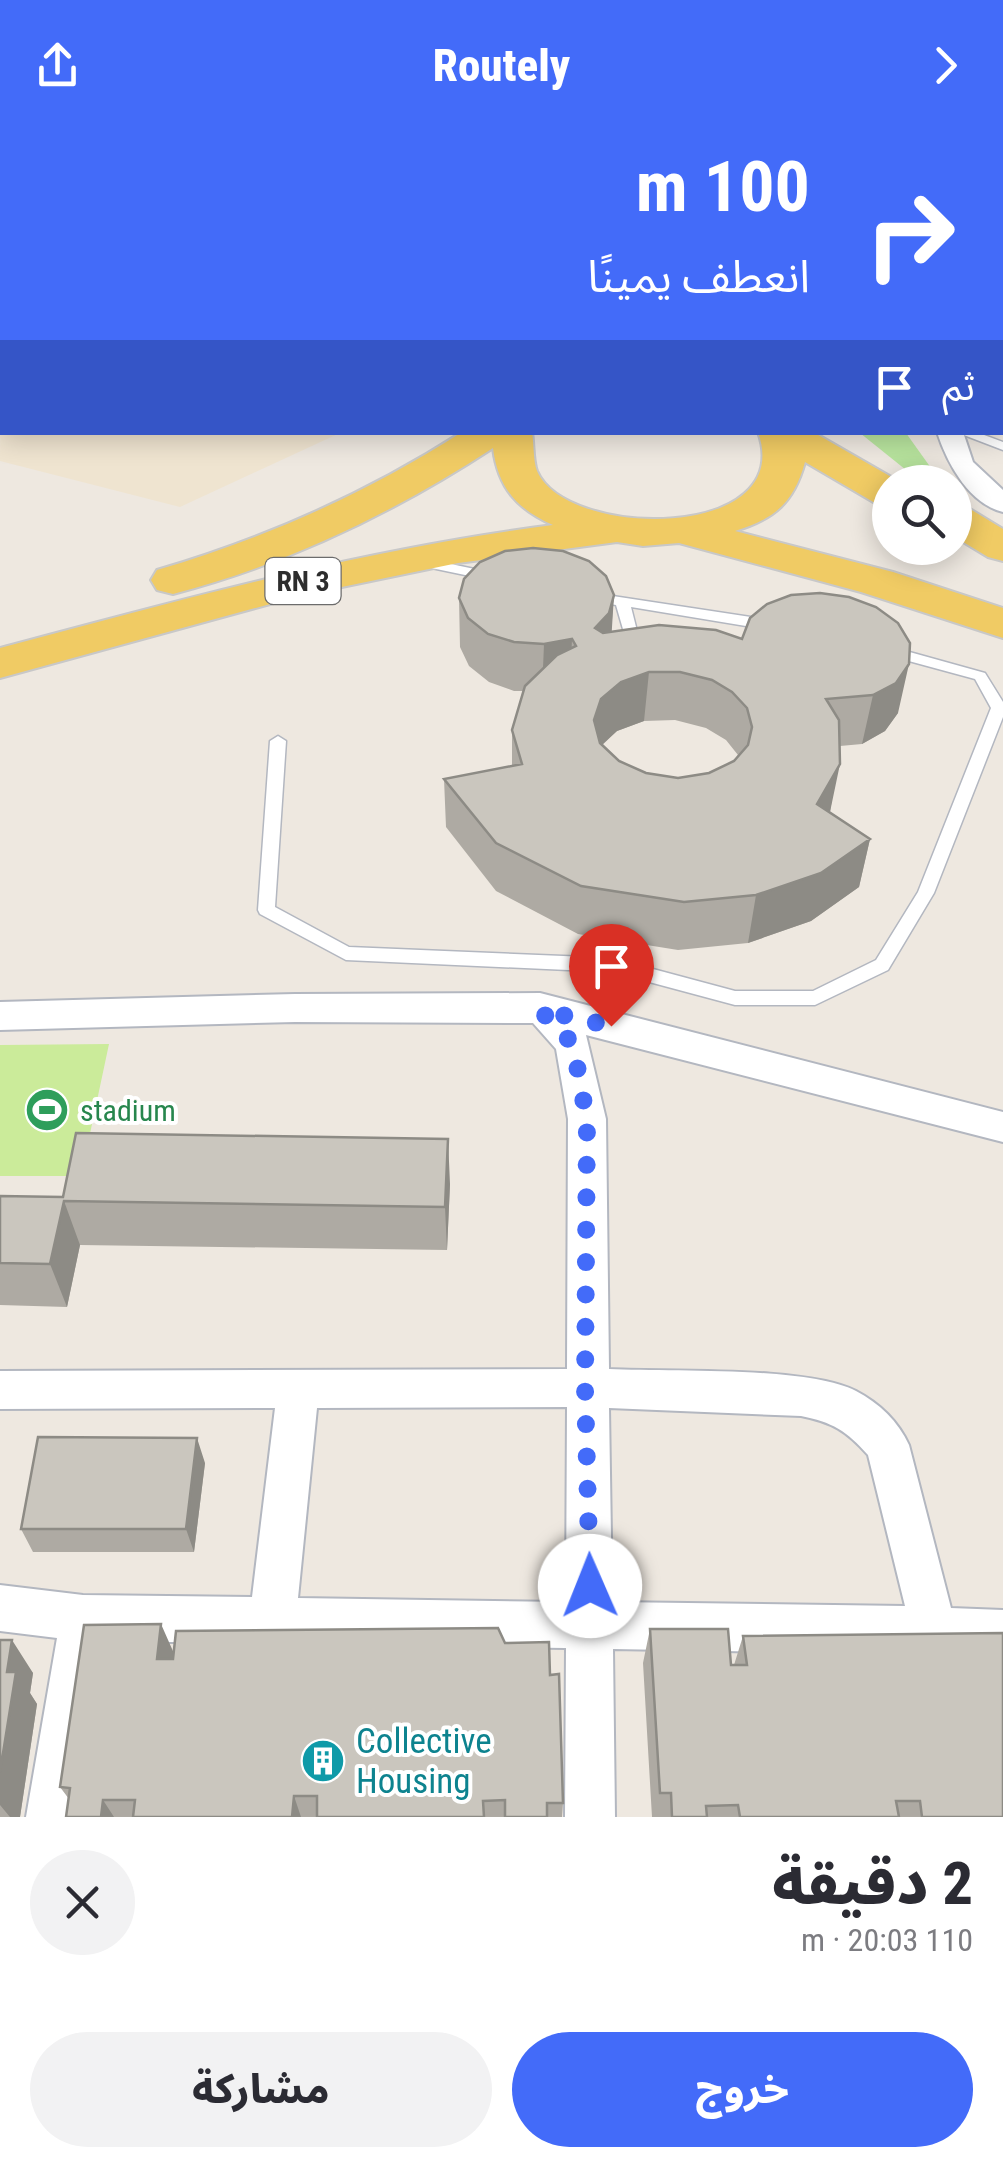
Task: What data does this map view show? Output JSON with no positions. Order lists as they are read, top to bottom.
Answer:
{
  "streets": {
    "main road": ["RN 3"]
  },
  "places": {
    "sports": ["stadium"],
    "building": ["Collective Housing"]
  },
  "page": {
    "header": "Routely",
    "turn": ["100 m", "انعطف يمينًا"],
    "then": "ثم",
    "heading": ["2 دقيقة", "110 m · 20:03"],
    "buttons": ["خروج", "مشاركة"]
  }
}
